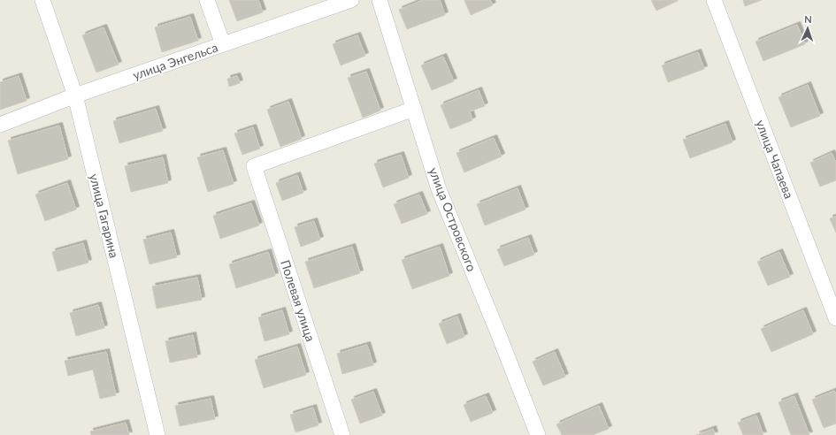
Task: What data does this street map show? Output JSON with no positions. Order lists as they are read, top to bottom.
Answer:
{
  "streets": {
    "street": [
      "улица Энгельса",
      "улица Чапаева",
      "улица Гагарина",
      "улица Островского",
      "Полевая улица"
    ]
  },
  "crossings": [
    ["улица Энгельса", "улица Гагарина"],
    ["улица Островского", "Полевая улица"]
  ],
  "north": "top"
}
